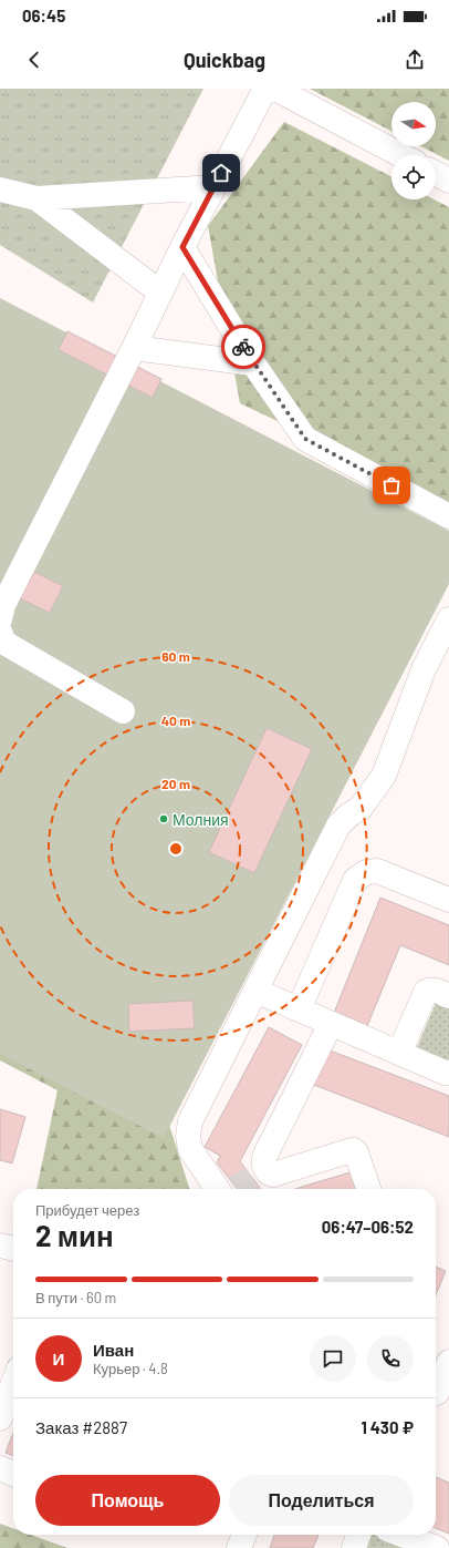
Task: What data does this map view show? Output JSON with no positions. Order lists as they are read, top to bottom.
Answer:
{
  "places": ["Молния"],
  "north": "right",
  "page": {
    "status": "06:45",
    "header": "Quickbag",
    "heading": ["2 мин", "Прибудет через", "06:47–06:52"],
    "panel": [
      "Иван",
      "Курьер · 4.8",
      "Заказ #2887",
      "1 430 ₽"
    ],
    "bar": "В пути · 60 m",
    "round": "И",
    "buttons": ["Помощь", "Поделиться"]
  },
  "rings": ["60 m", "40 m", "20 m"]
}
